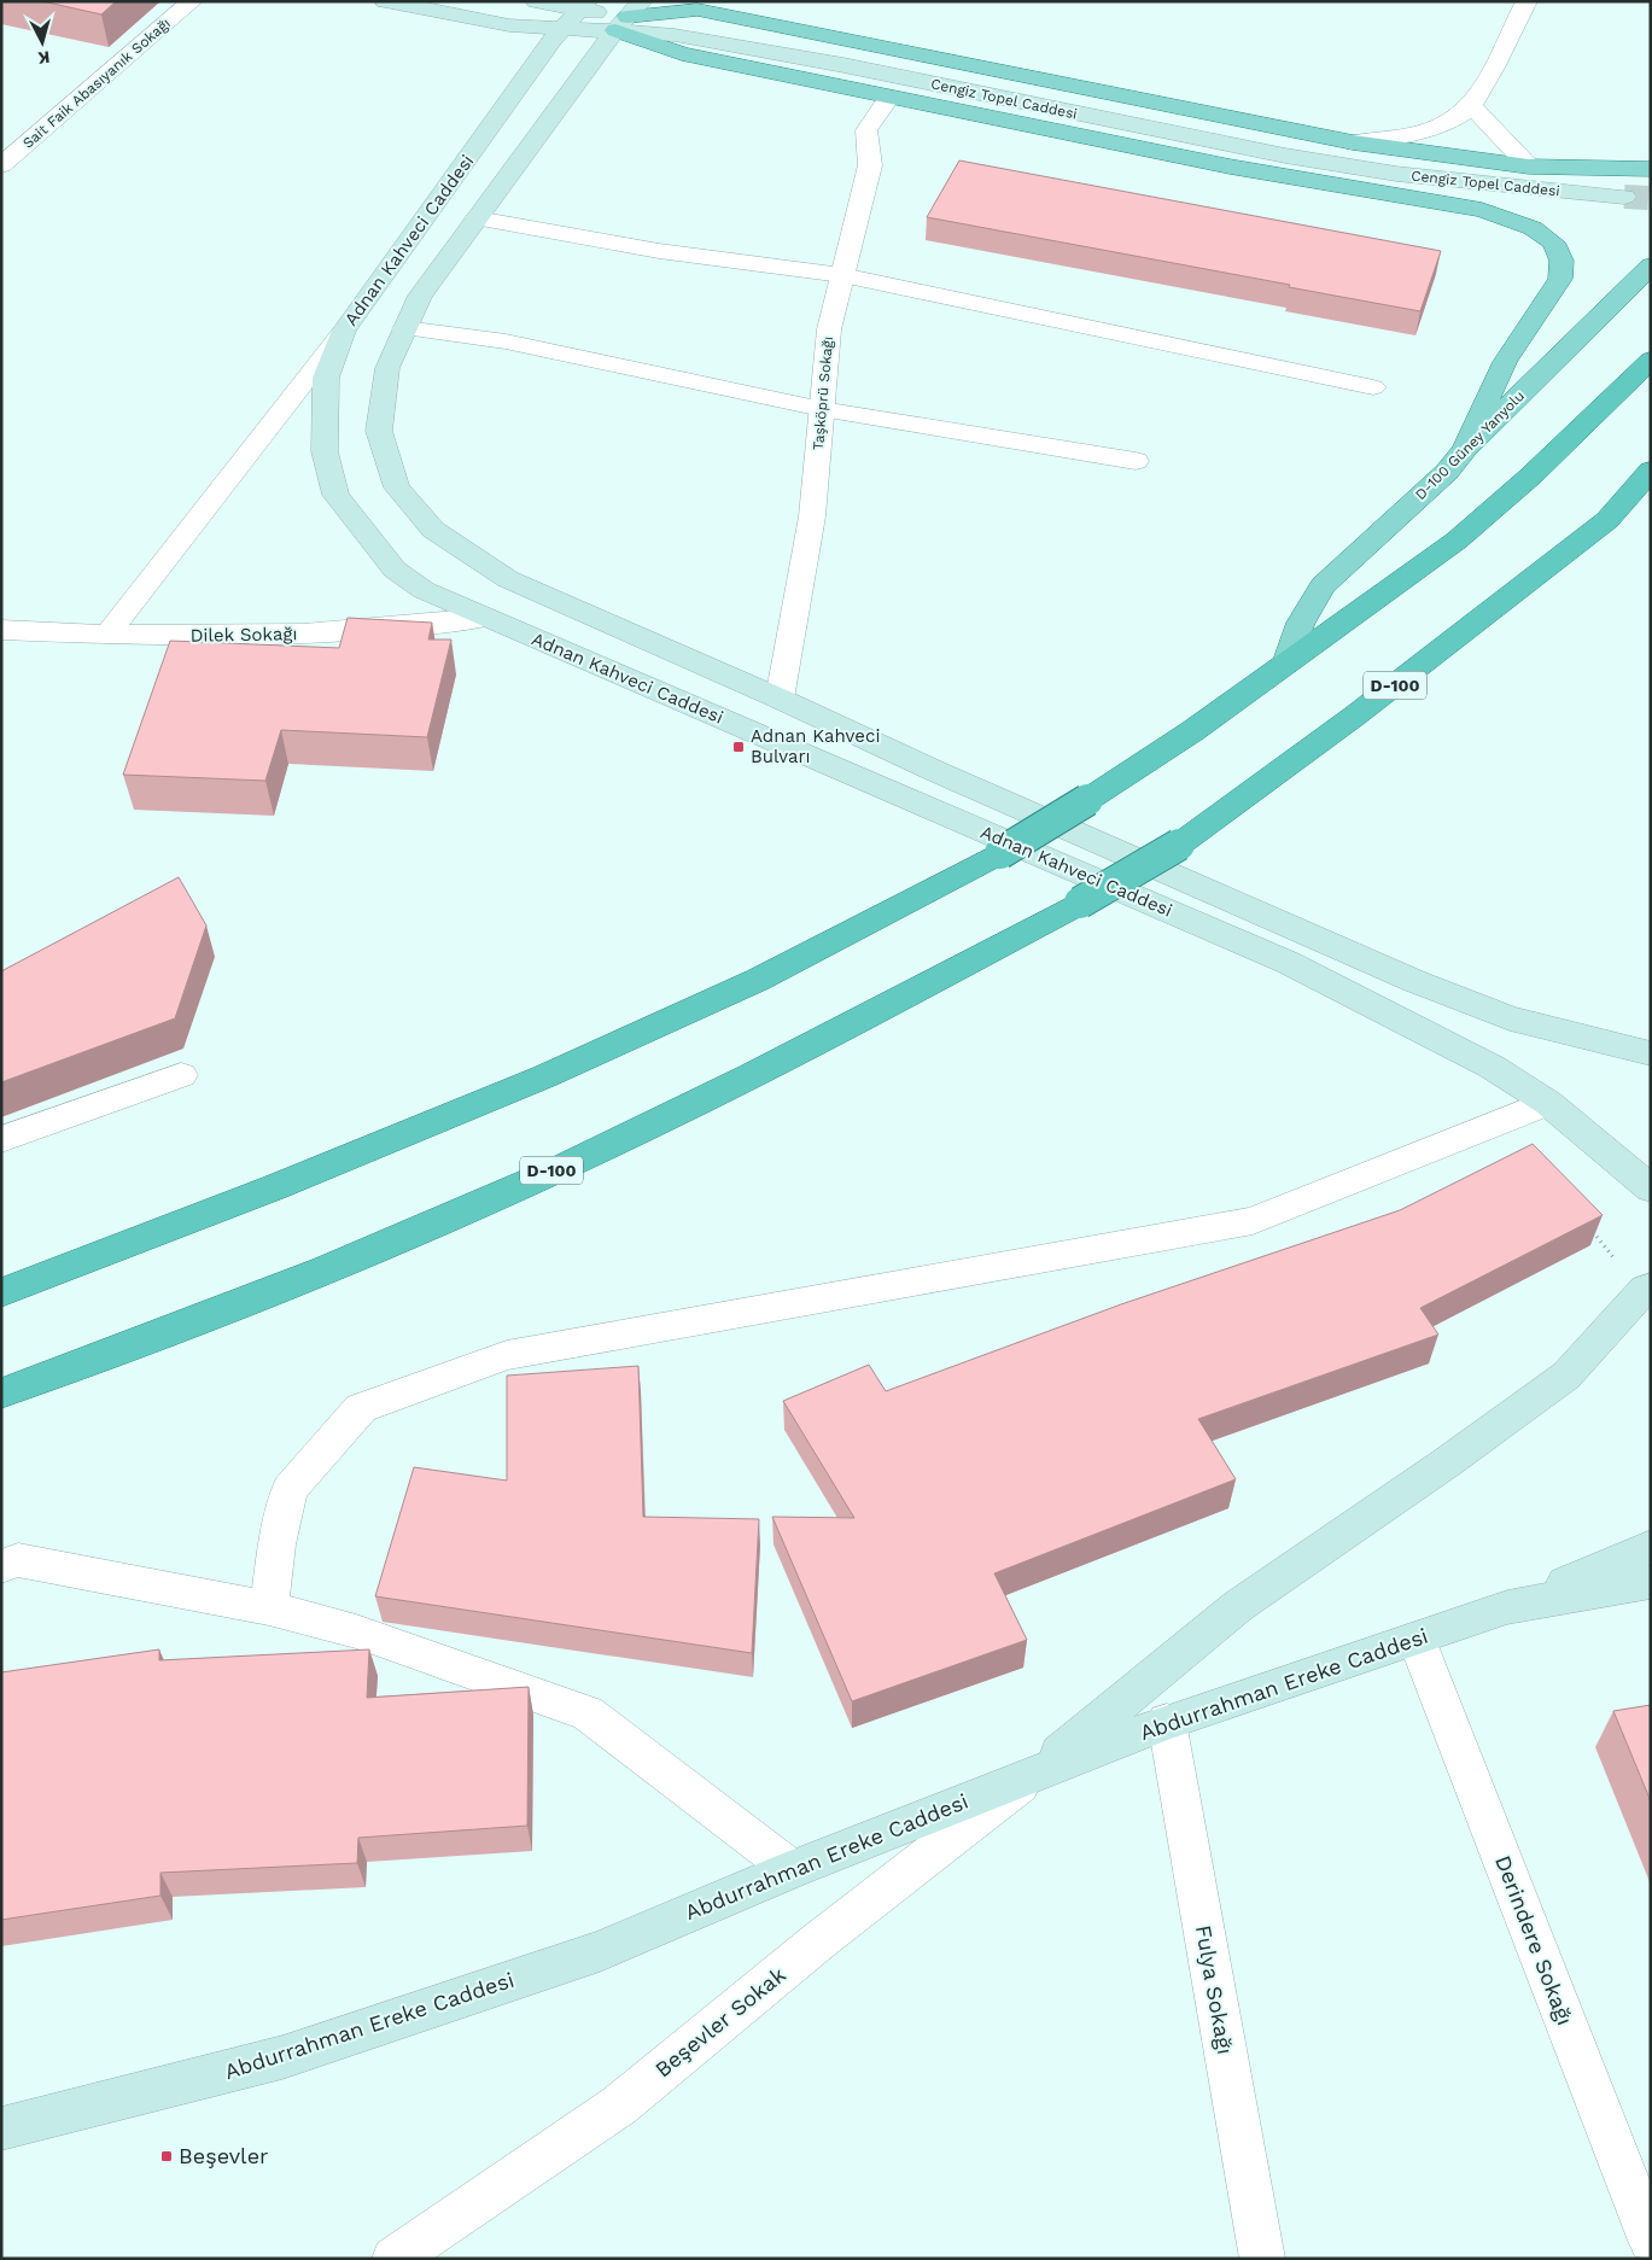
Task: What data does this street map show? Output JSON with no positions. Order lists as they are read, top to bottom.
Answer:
{
  "streets": {
    "highway": ["D-100"],
    "main road": [
      "Cengiz Topel Caddesi",
      "Adnan Kahveci Caddesi",
      "D-100 Güney Yanyolu",
      "Abdurrahman Ereke Caddesi"
    ],
    "street": [
      "Sait Faik Abasıyanık Sokağı",
      "Taşköprü Sokağı",
      "Dilek Sokağı",
      "Derindere Sokağı",
      "Fulya Sokağı",
      "Beşevler Sokak"
    ]
  },
  "crossings": [
    ["Cengiz Topel Caddesi", "Adnan Kahveci Caddesi"],
    ["Adnan Kahveci Caddesi", "Taşköprü Sokağı"],
    ["Adnan Kahveci Caddesi", "Dilek Sokağı"],
    ["Abdurrahman Ereke Caddesi", "Derindere Sokağı"],
    ["Abdurrahman Ereke Caddesi", "Fulya Sokağı"],
    ["Abdurrahman Ereke Caddesi", "Beşevler Sokak"]
  ],
  "places": {
    "transit": ["Adnan Kahveci Bulvarı", "Beşevler"]
  },
  "north": "bottom"
}
